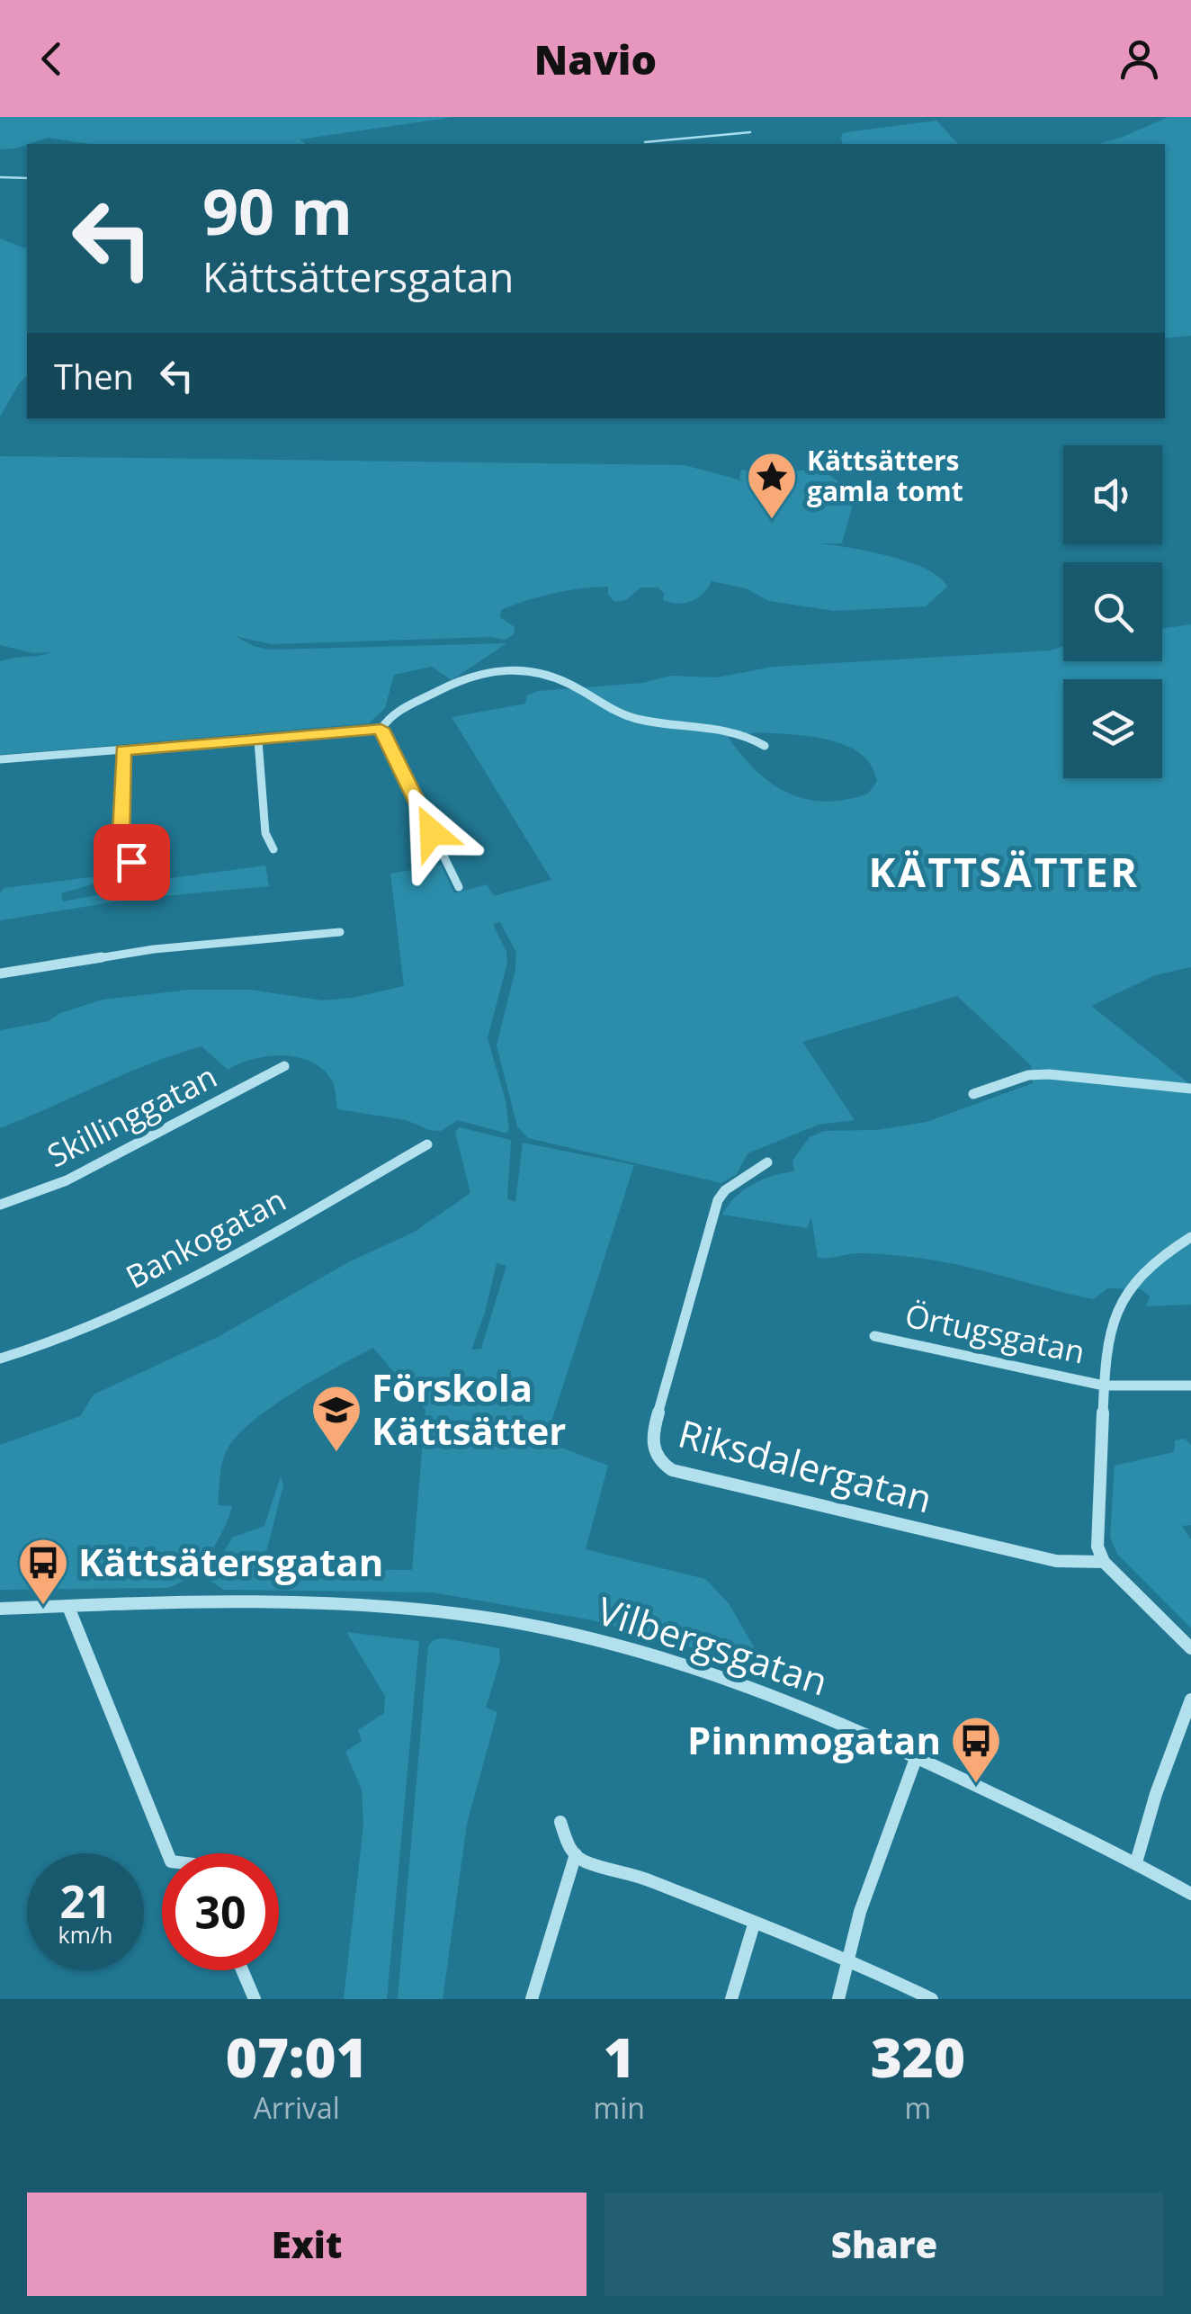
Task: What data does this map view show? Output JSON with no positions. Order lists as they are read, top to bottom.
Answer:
{
  "streets": {
    "street": [
      "Skillinggatan",
      "Bankogatan",
      "Örtugsgatan",
      "Riksdalergatan",
      "Vilbergsgatan"
    ]
  },
  "crossings": [
    ["Örtugsgatan", "Riksdalergatan"]
  ],
  "districts": ["KÄTTSÄTTER"],
  "places": {
    "place": ["Kättsätters gamla tomt"],
    "school or university": ["Förskola Kättsätter"],
    "bus stop": ["Kättsätersgatan", "Pinnmogatan"]
  },
  "page": {
    "header": "Navio",
    "turn": ["90 m", "Kättsättersgatan"],
    "then": "Then",
    "speed": "21 km/h",
    "limit": "30",
    "eta": [
      "07:01",
      "Arrival",
      "1",
      "min",
      "320",
      "m"
    ],
    "buttons": ["Exit", "Share"]
  }
}
